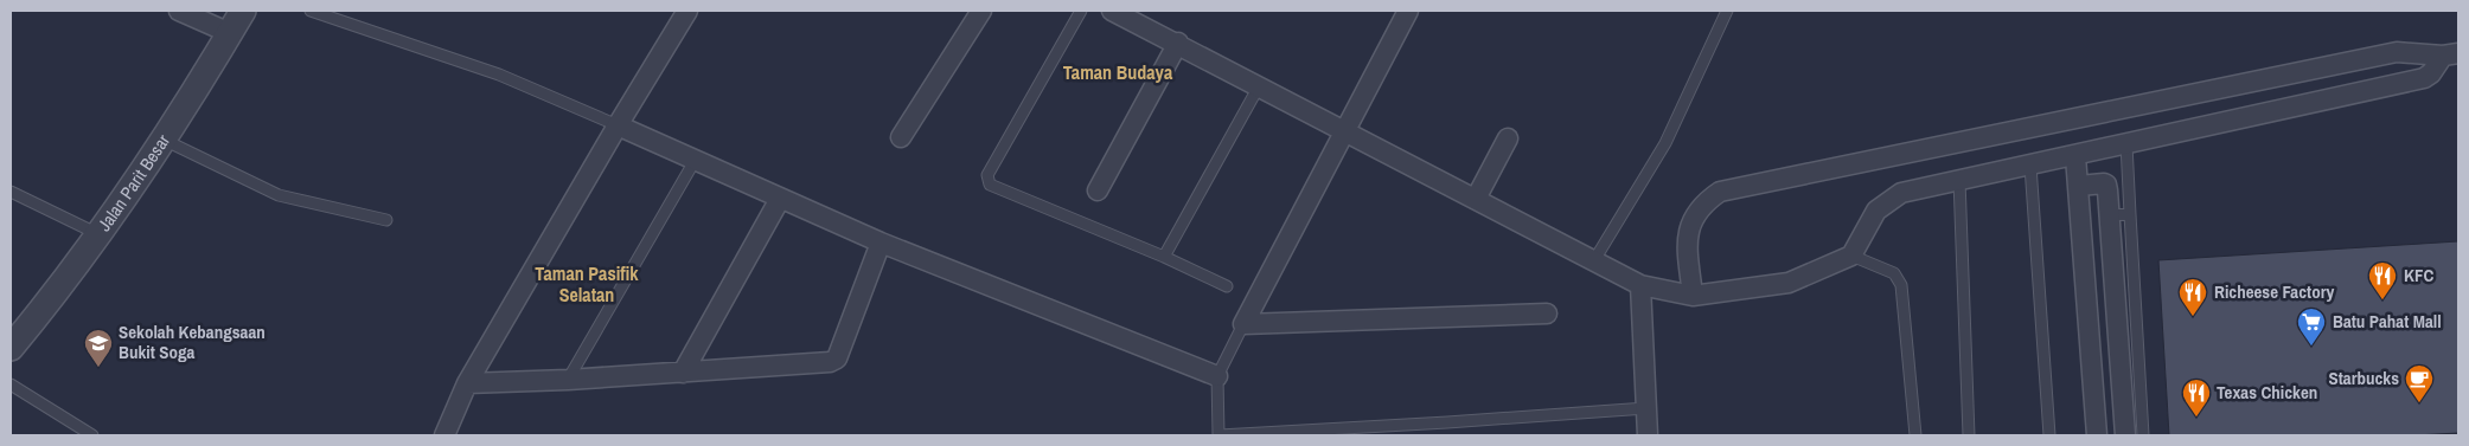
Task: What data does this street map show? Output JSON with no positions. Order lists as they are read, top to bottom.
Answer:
{
  "streets": {
    "street": ["Jalan Parit Besar"]
  },
  "districts": ["Taman Budaya", "Taman Pasifik Selatan"],
  "places": {
    "restaurant": ["KFC", "Richeese Factory", "Texas Chicken"],
    "supermarket": ["Batu Pahat Mall"],
    "school or university": ["Sekolah Kebangsaan Bukit Soga"],
    "cafe": ["Starbucks"]
  }
}
